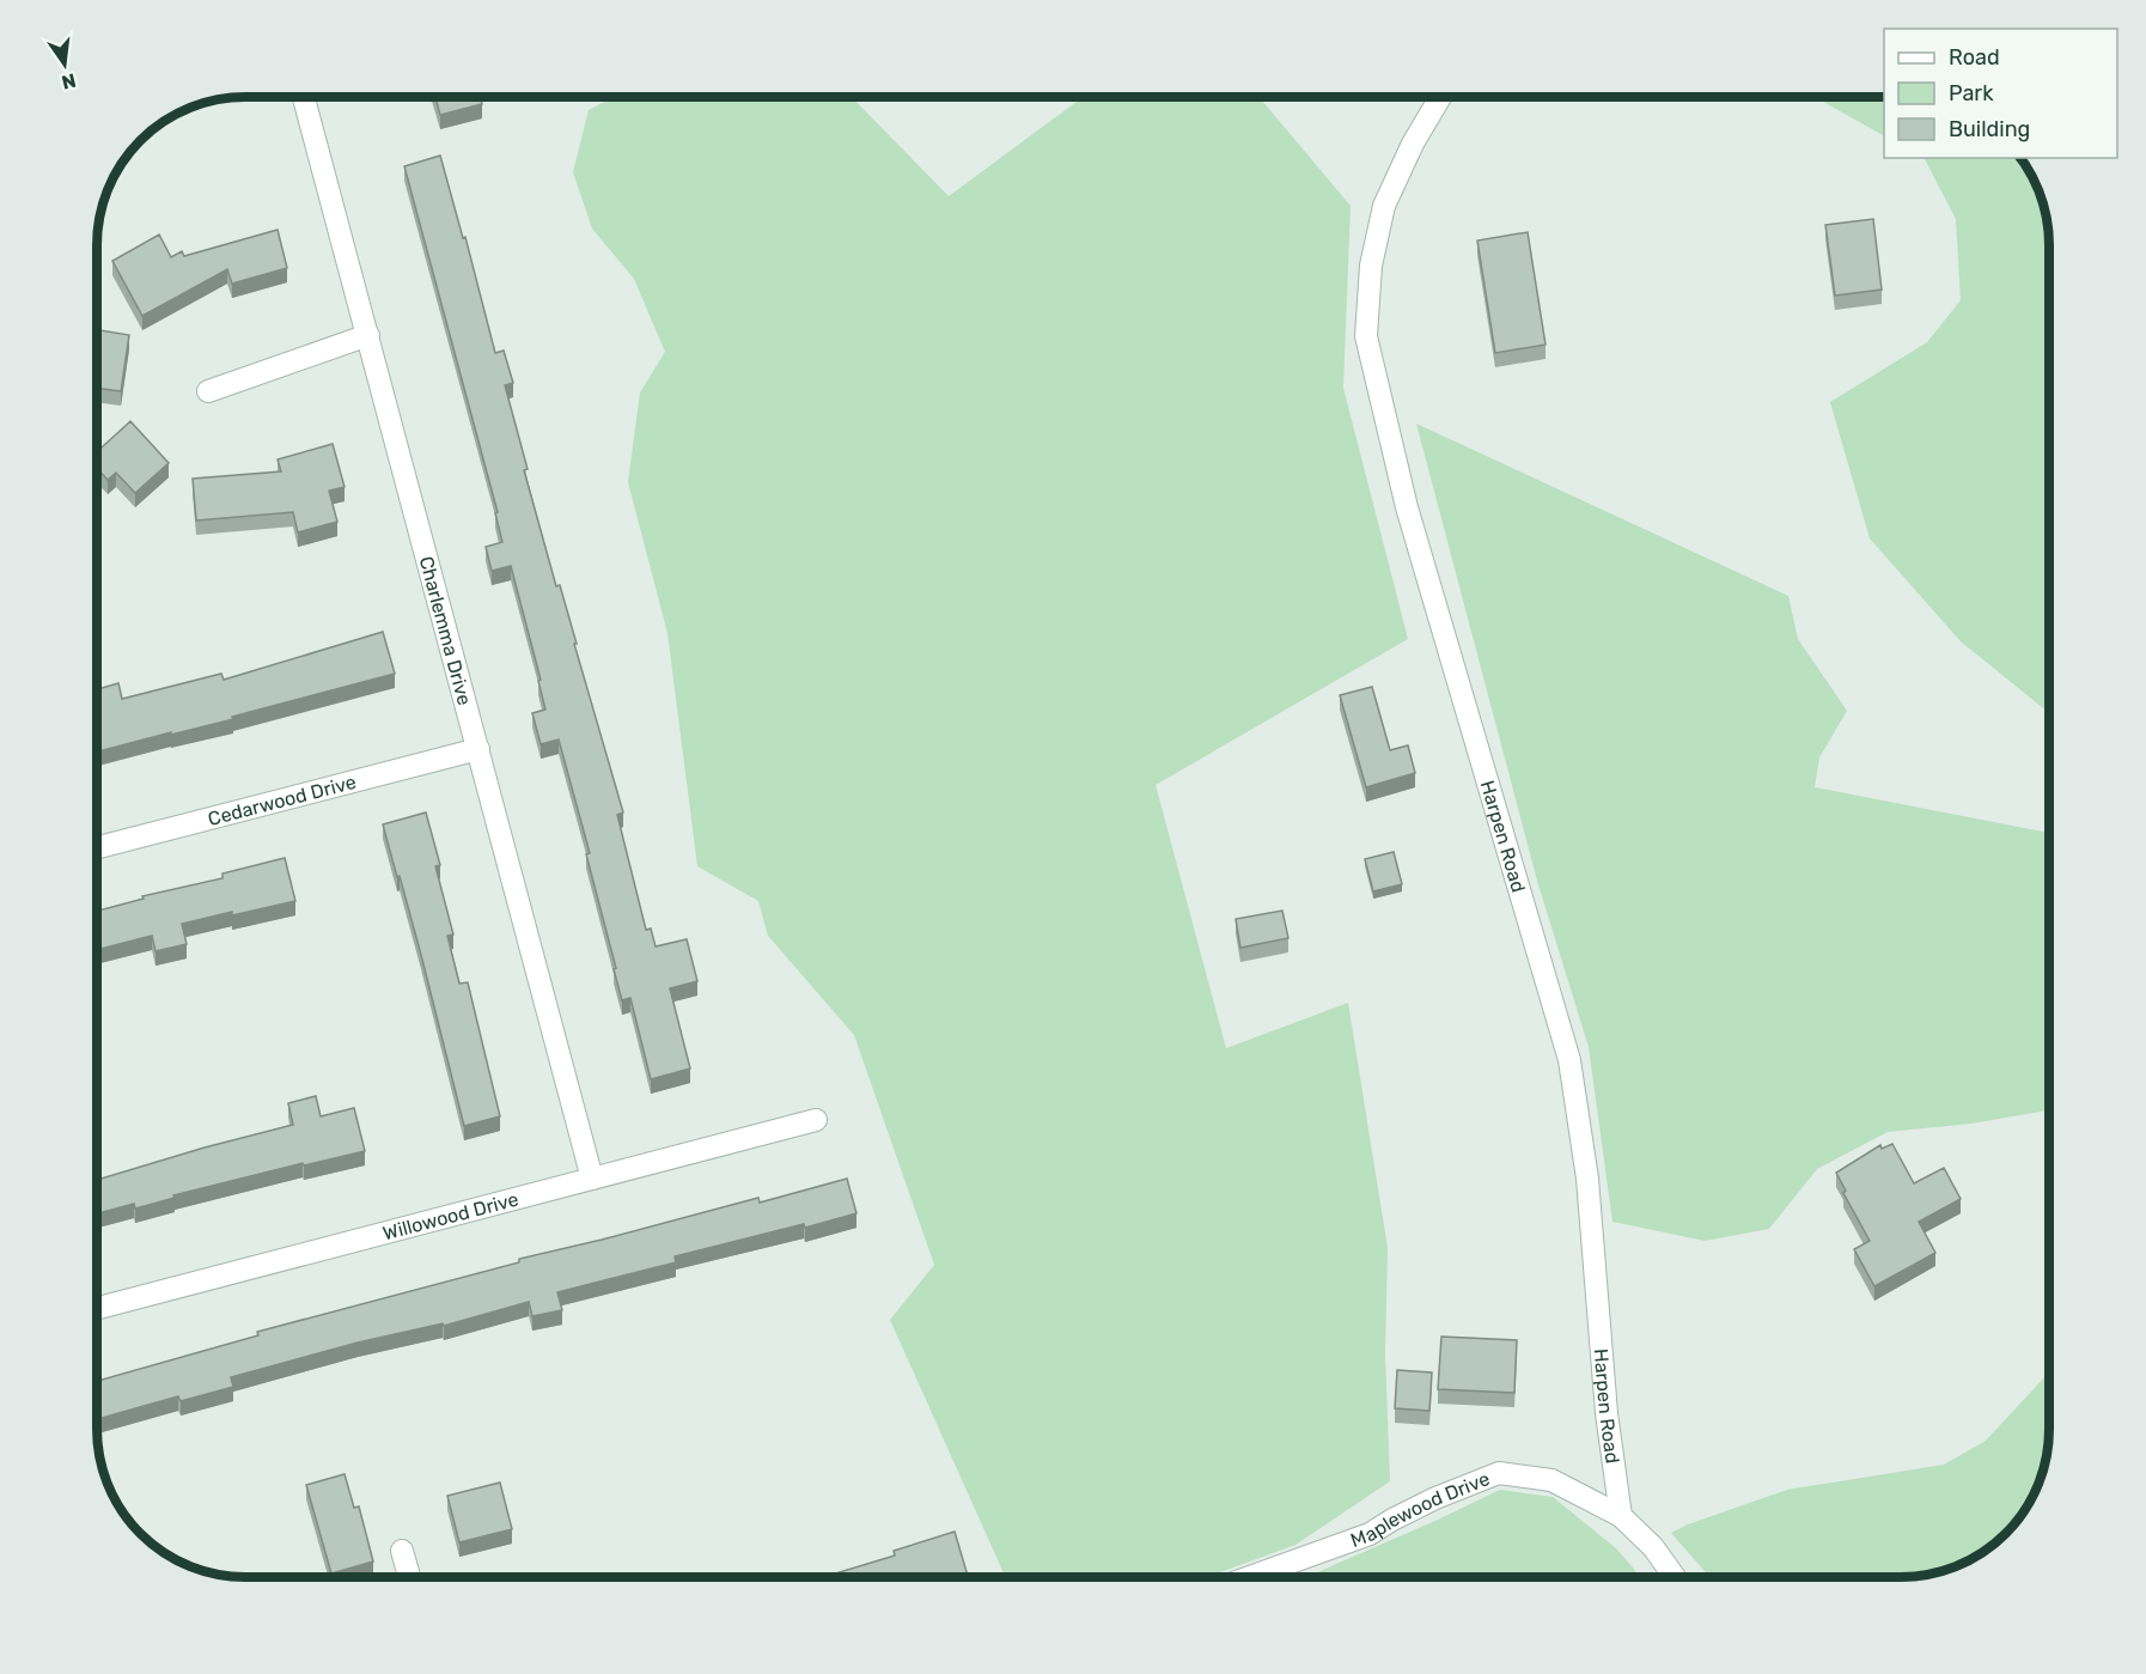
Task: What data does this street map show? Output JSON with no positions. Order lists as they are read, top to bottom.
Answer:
{
  "streets": {
    "street": [
      "Charlemma Drive",
      "Cedarwood Drive",
      "Harpen Road",
      "Willowood Drive",
      "Maplewood Drive"
    ]
  },
  "crossings": [
    ["Charlemma Drive", "Cedarwood Drive"],
    ["Charlemma Drive", "Willowood Drive"],
    ["Harpen Road", "Maplewood Drive"]
  ],
  "legend": ["Road", "Park", "Building"],
  "north": "bottom"
}
